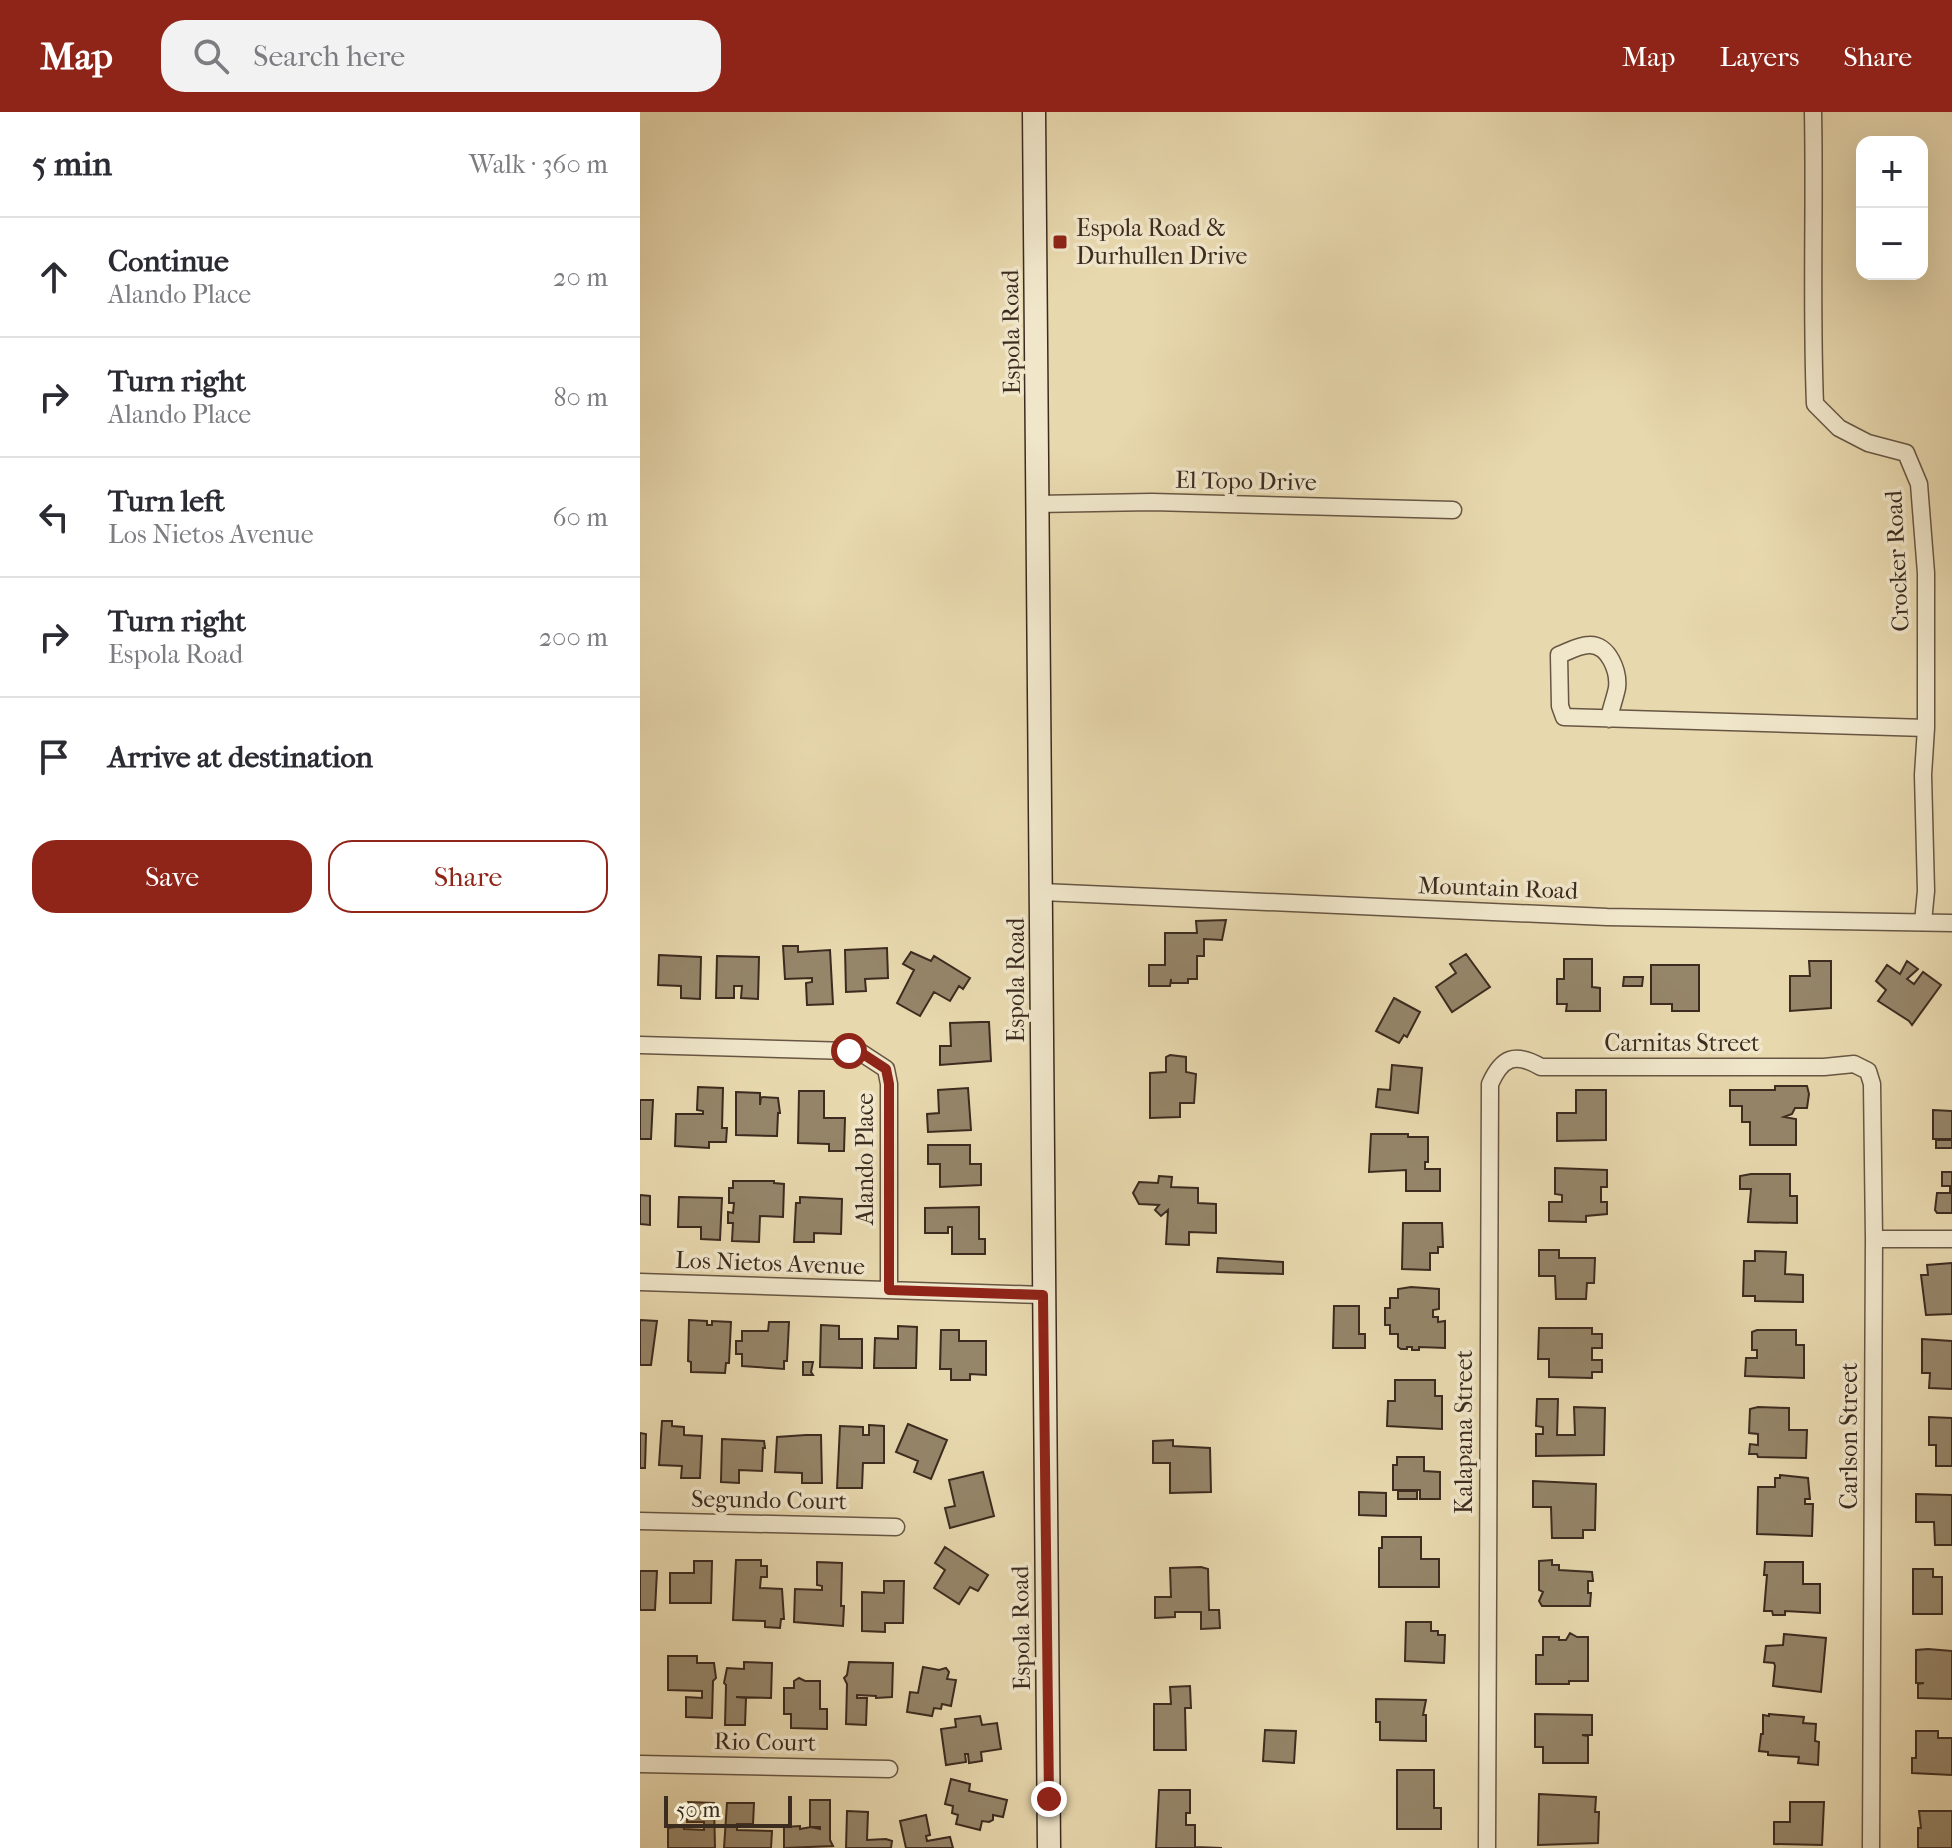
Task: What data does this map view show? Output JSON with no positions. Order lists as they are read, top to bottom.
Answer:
{
  "streets": {
    "main road": ["Espola Road"],
    "street": [
      "El Topo Drive",
      "Crocker Road",
      "Mountain Road",
      "Carnitas Street",
      "Alando Place",
      "Los Nietos Avenue",
      "Kalapana Street",
      "Carlson Street",
      "Segundo Court",
      "Rio Court"
    ]
  },
  "crossings": [
    ["Espola Road", "El Topo Drive"],
    ["Espola Road", "Mountain Road"],
    ["Espola Road", "Los Nietos Avenue"],
    ["Crocker Road", "Mountain Road"],
    ["Carnitas Street", "Kalapana Street"],
    ["Carnitas Street", "Carlson Street"],
    ["Alando Place", "Los Nietos Avenue"]
  ],
  "places": {
    "transit": ["Espola Road & Durhullen Drive"]
  },
  "scale_bar": "50 m",
  "page": {
    "header": "Map",
    "search": "Search here",
    "nav": ["Map", "Layers", "Share"],
    "heading": ["5 min", "Walk · 360 m"],
    "map_buttons": ["+", "−"],
    "list": [
      ["Continue", "Alando Place", "20 m"],
      ["Turn right", "Alando Place", "80 m"],
      ["Turn left", "Los Nietos Avenue", "60 m"],
      ["Turn right", "Espola Road", "200 m"],
      "Arrive at destination"
    ],
    "buttons": ["Save", "Share"],
    "scale": "50 m"
  }
}
